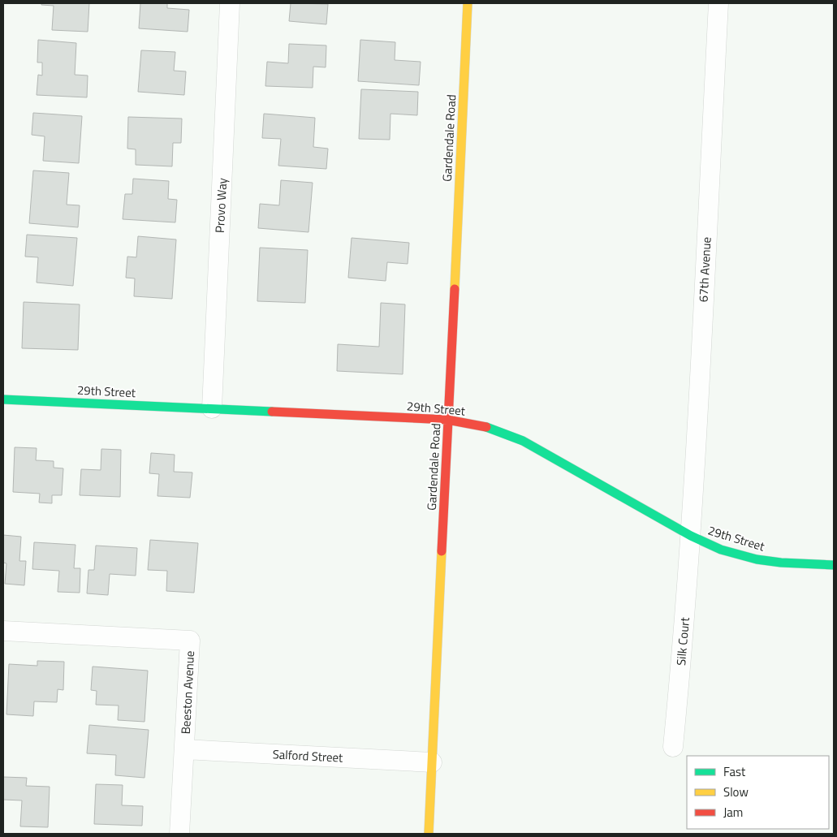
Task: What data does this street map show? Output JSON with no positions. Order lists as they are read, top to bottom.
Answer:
{
  "streets": {
    "street": [
      "Gardendale Road",
      "Provo Way",
      "67th Avenue",
      "29th Street",
      "Silk Court",
      "Beeston Avenue",
      "Salford Street"
    ]
  },
  "crossings": [
    ["Gardendale Road", "29th Street"],
    ["Gardendale Road", "Salford Street"],
    ["Provo Way", "29th Street"],
    ["67th Avenue", "29th Street"],
    ["67th Avenue", "Silk Court"],
    ["29th Street", "Silk Court"],
    ["Beeston Avenue", "Salford Street"]
  ],
  "legend": ["Fast", "Slow", "Jam"]
}
